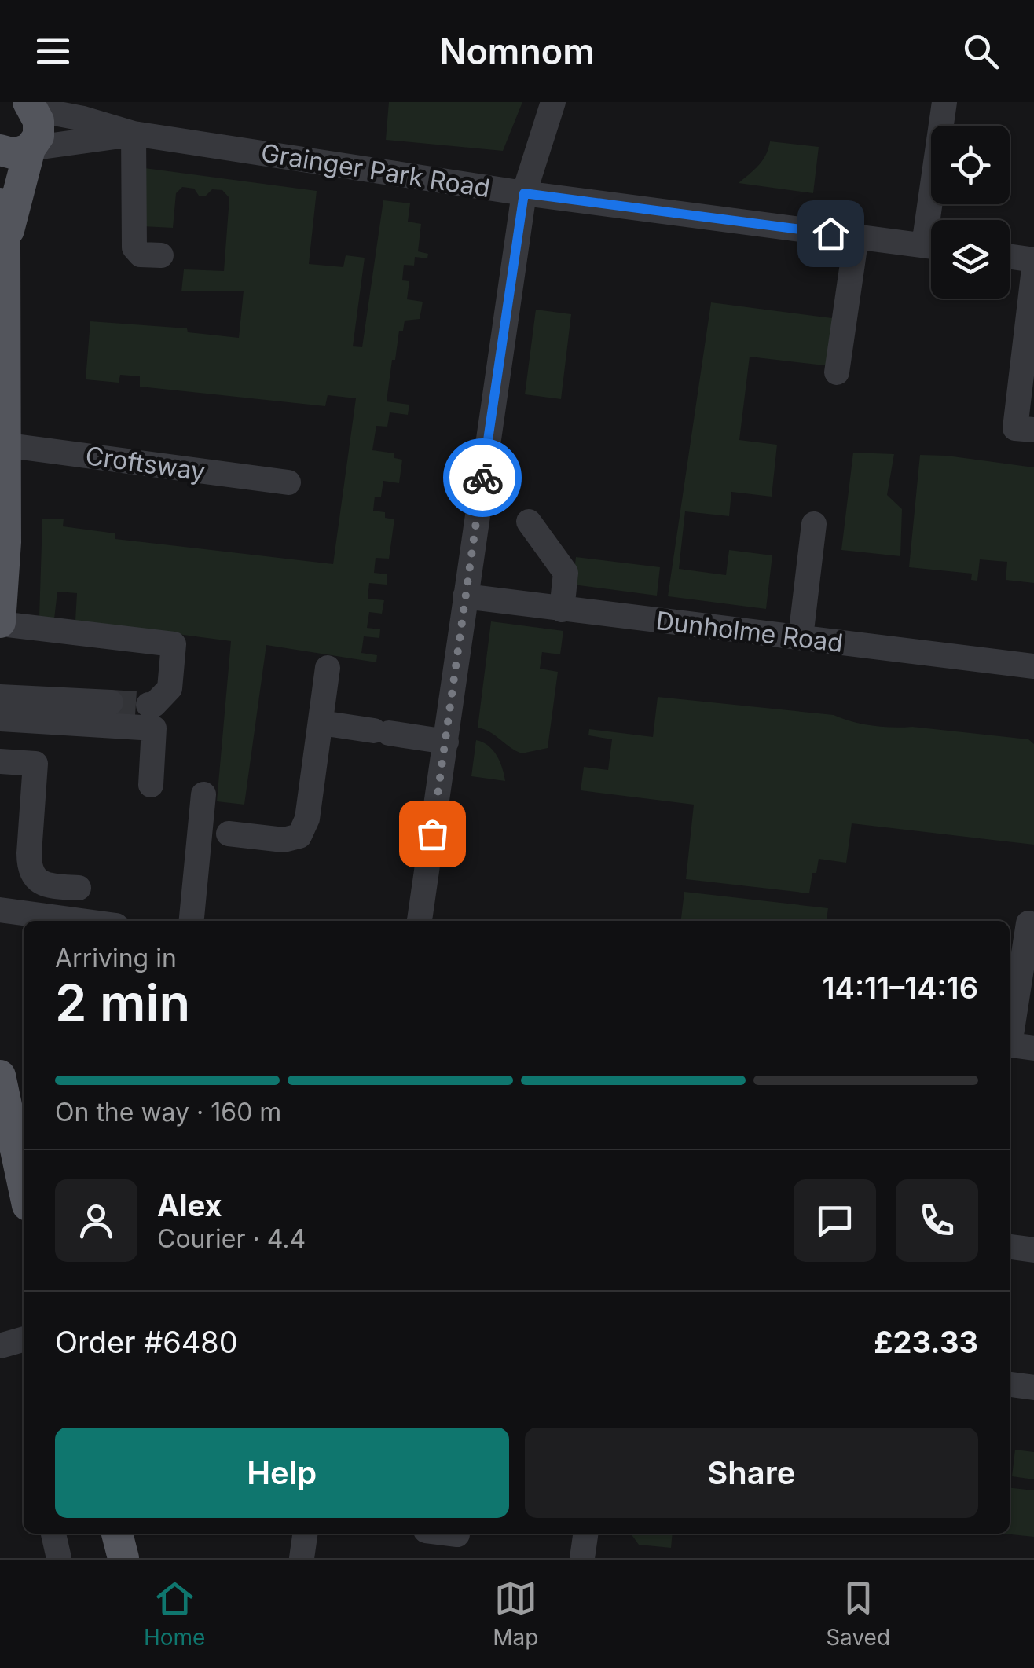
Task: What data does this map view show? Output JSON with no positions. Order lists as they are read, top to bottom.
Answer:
{
  "streets": {
    "street": ["Grainger Park Road", "Croftsway", "Dunholme Road"]
  },
  "page": {
    "header": "Nomnom",
    "heading": ["2 min", "Arriving in", "14:11–14:16"],
    "panel": [
      "Alex",
      "Courier · 4.4",
      "Order #6480",
      "£23.33"
    ],
    "bar": "On the way · 160 m",
    "buttons": ["Help", "Share"],
    "tabs": ["Home", "Map", "Saved"]
  }
}
